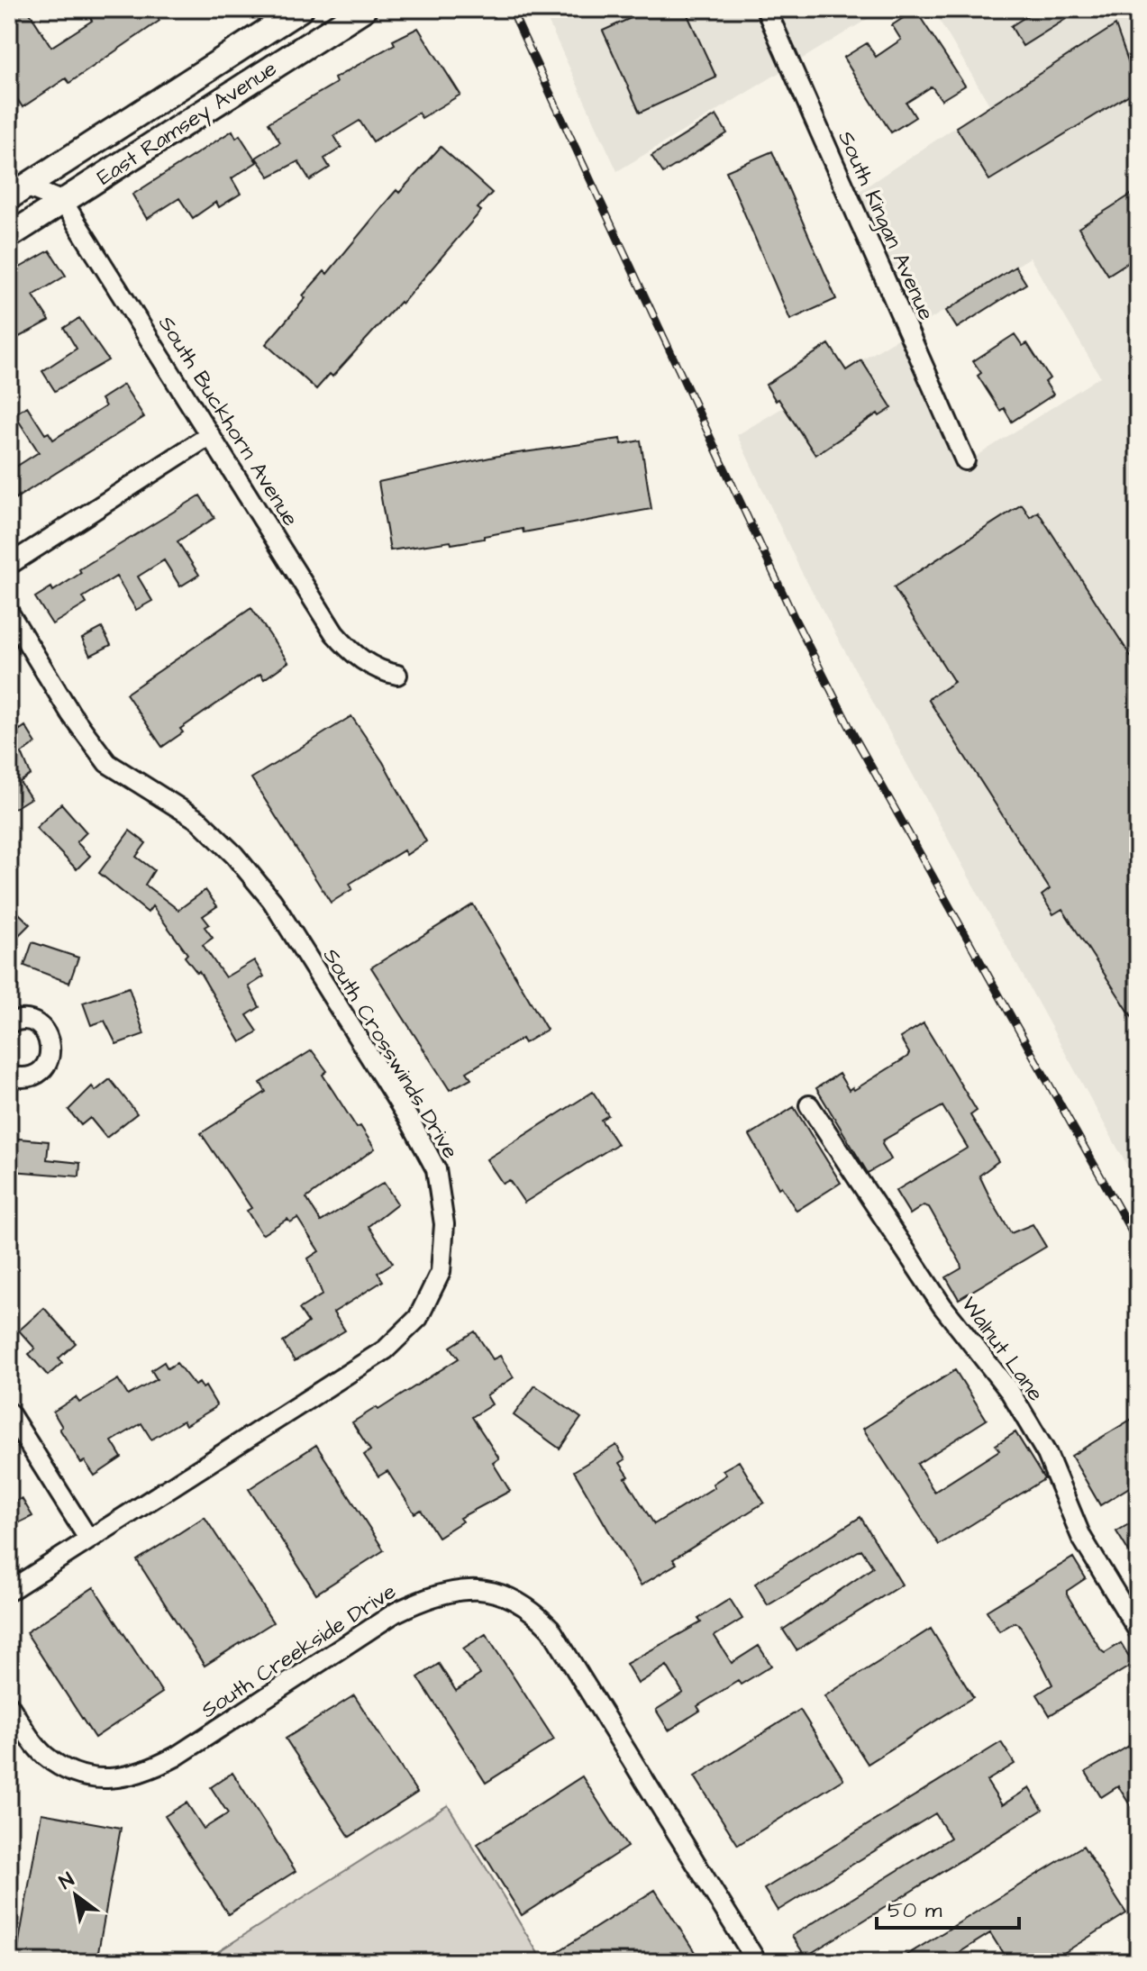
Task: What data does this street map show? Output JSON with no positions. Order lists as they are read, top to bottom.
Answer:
{
  "streets": {
    "street": [
      "East Ramsey Avenue",
      "South Kingan Avenue",
      "South Buckhorn Avenue",
      "South Crosswinds Drive",
      "Walnut Lane",
      "South Creekside Drive"
    ]
  },
  "crossings": [
    ["East Ramsey Avenue", "South Buckhorn Avenue"]
  ],
  "scale_bar": "50 m",
  "north": "top left"
}
